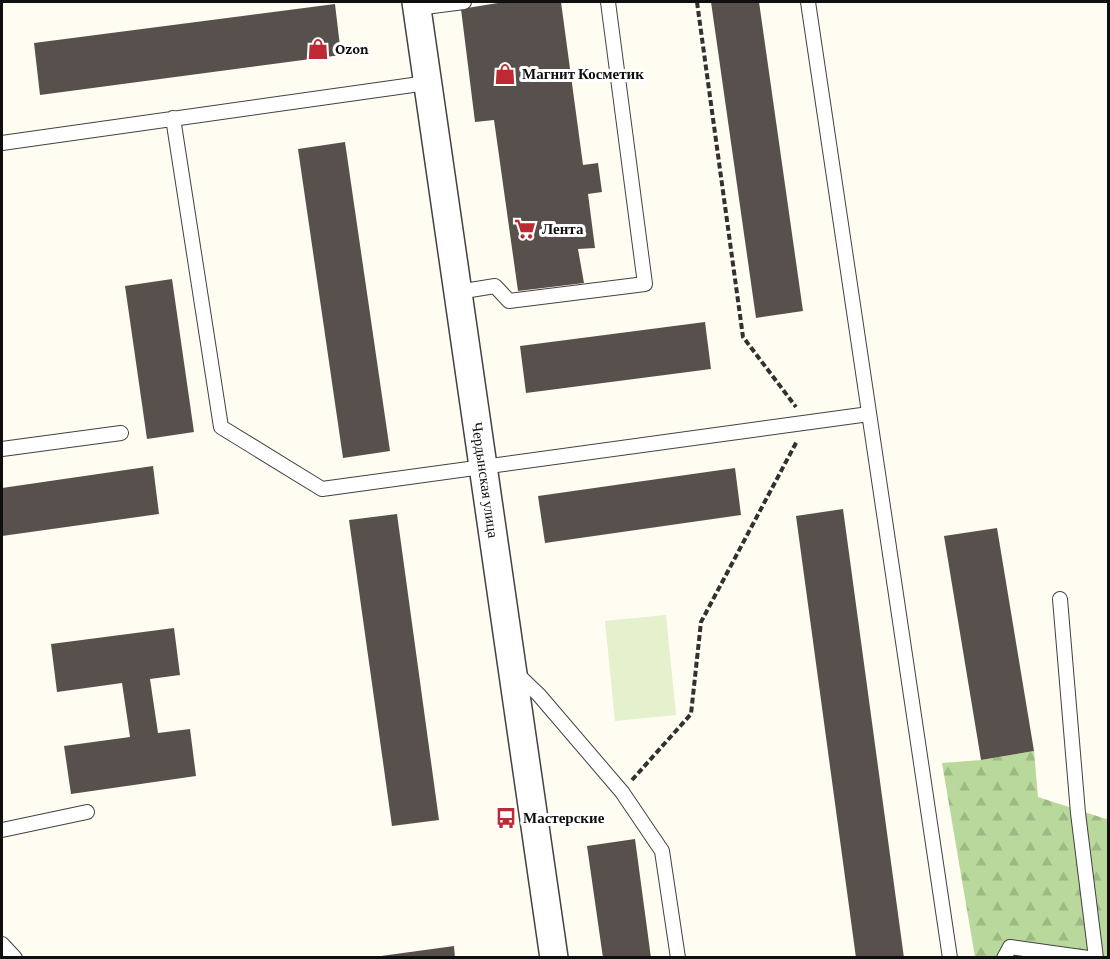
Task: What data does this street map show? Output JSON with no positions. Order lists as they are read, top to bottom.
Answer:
{
  "streets": {
    "street": ["Чердынская улица"]
  },
  "places": {
    "shop": ["Ozon", "Магнит Косметик"],
    "supermarket": ["Лента"],
    "bus stop": ["Мастерские"]
  }
}
